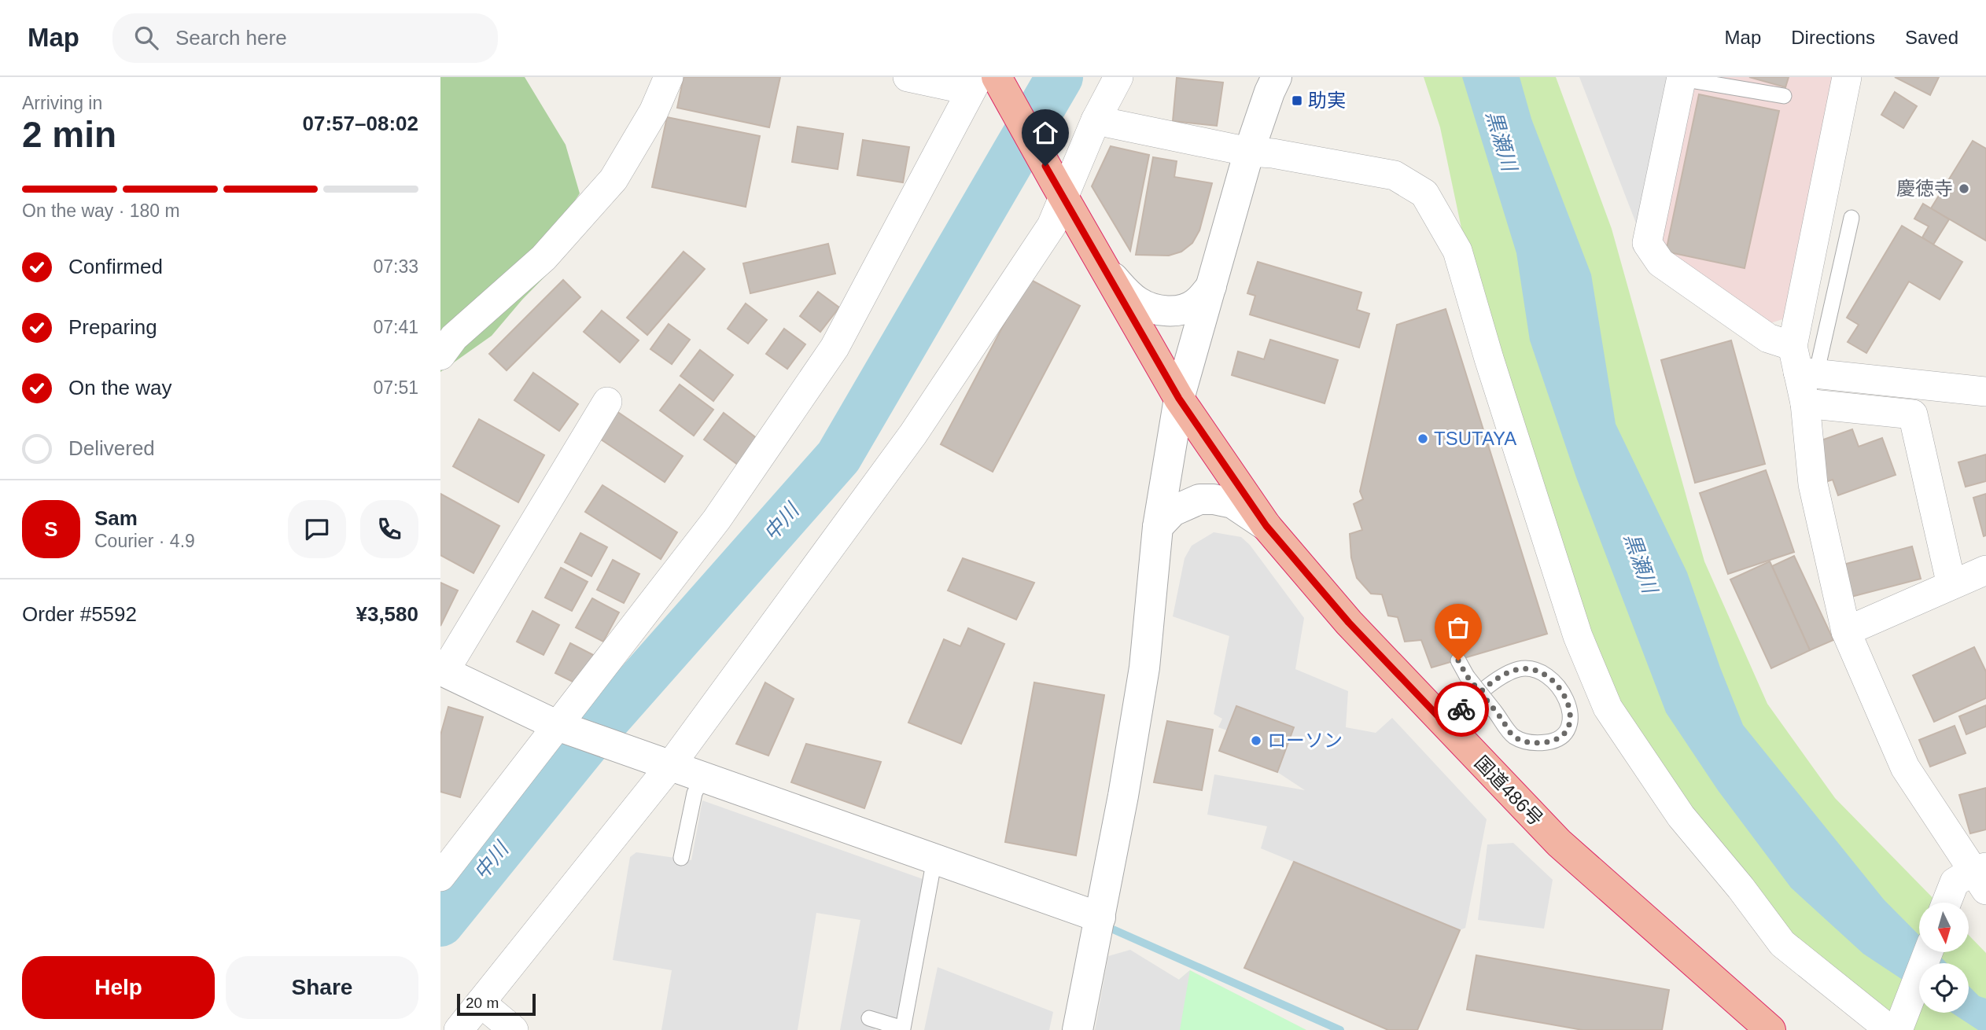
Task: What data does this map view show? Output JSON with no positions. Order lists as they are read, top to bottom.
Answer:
{
  "streets": {
    "highway": ["国道486号"]
  },
  "water": ["黒瀬川", "中川"],
  "places": {
    "transit": ["助実"],
    "other": ["慶徳寺", "TSUTAYA", "ローソン"]
  },
  "scale_bar": "20 m",
  "north": "bottom",
  "page": {
    "header": "Map",
    "search": "Search here",
    "nav": ["Map", "Directions", "Saved"],
    "heading": ["2 min", "Arriving in", "07:57–08:02"],
    "panel": [
      "Sam",
      "Courier · 4.9",
      "Order #5592",
      "¥3,580"
    ],
    "bar": "On the way · 180 m",
    "list": [
      ["Confirmed", "07:33"],
      ["Preparing", "07:41"],
      ["On the way", "07:51"],
      "Delivered"
    ],
    "round": "S",
    "buttons": ["Help", "Share"],
    "scale": "20 m"
  }
}
